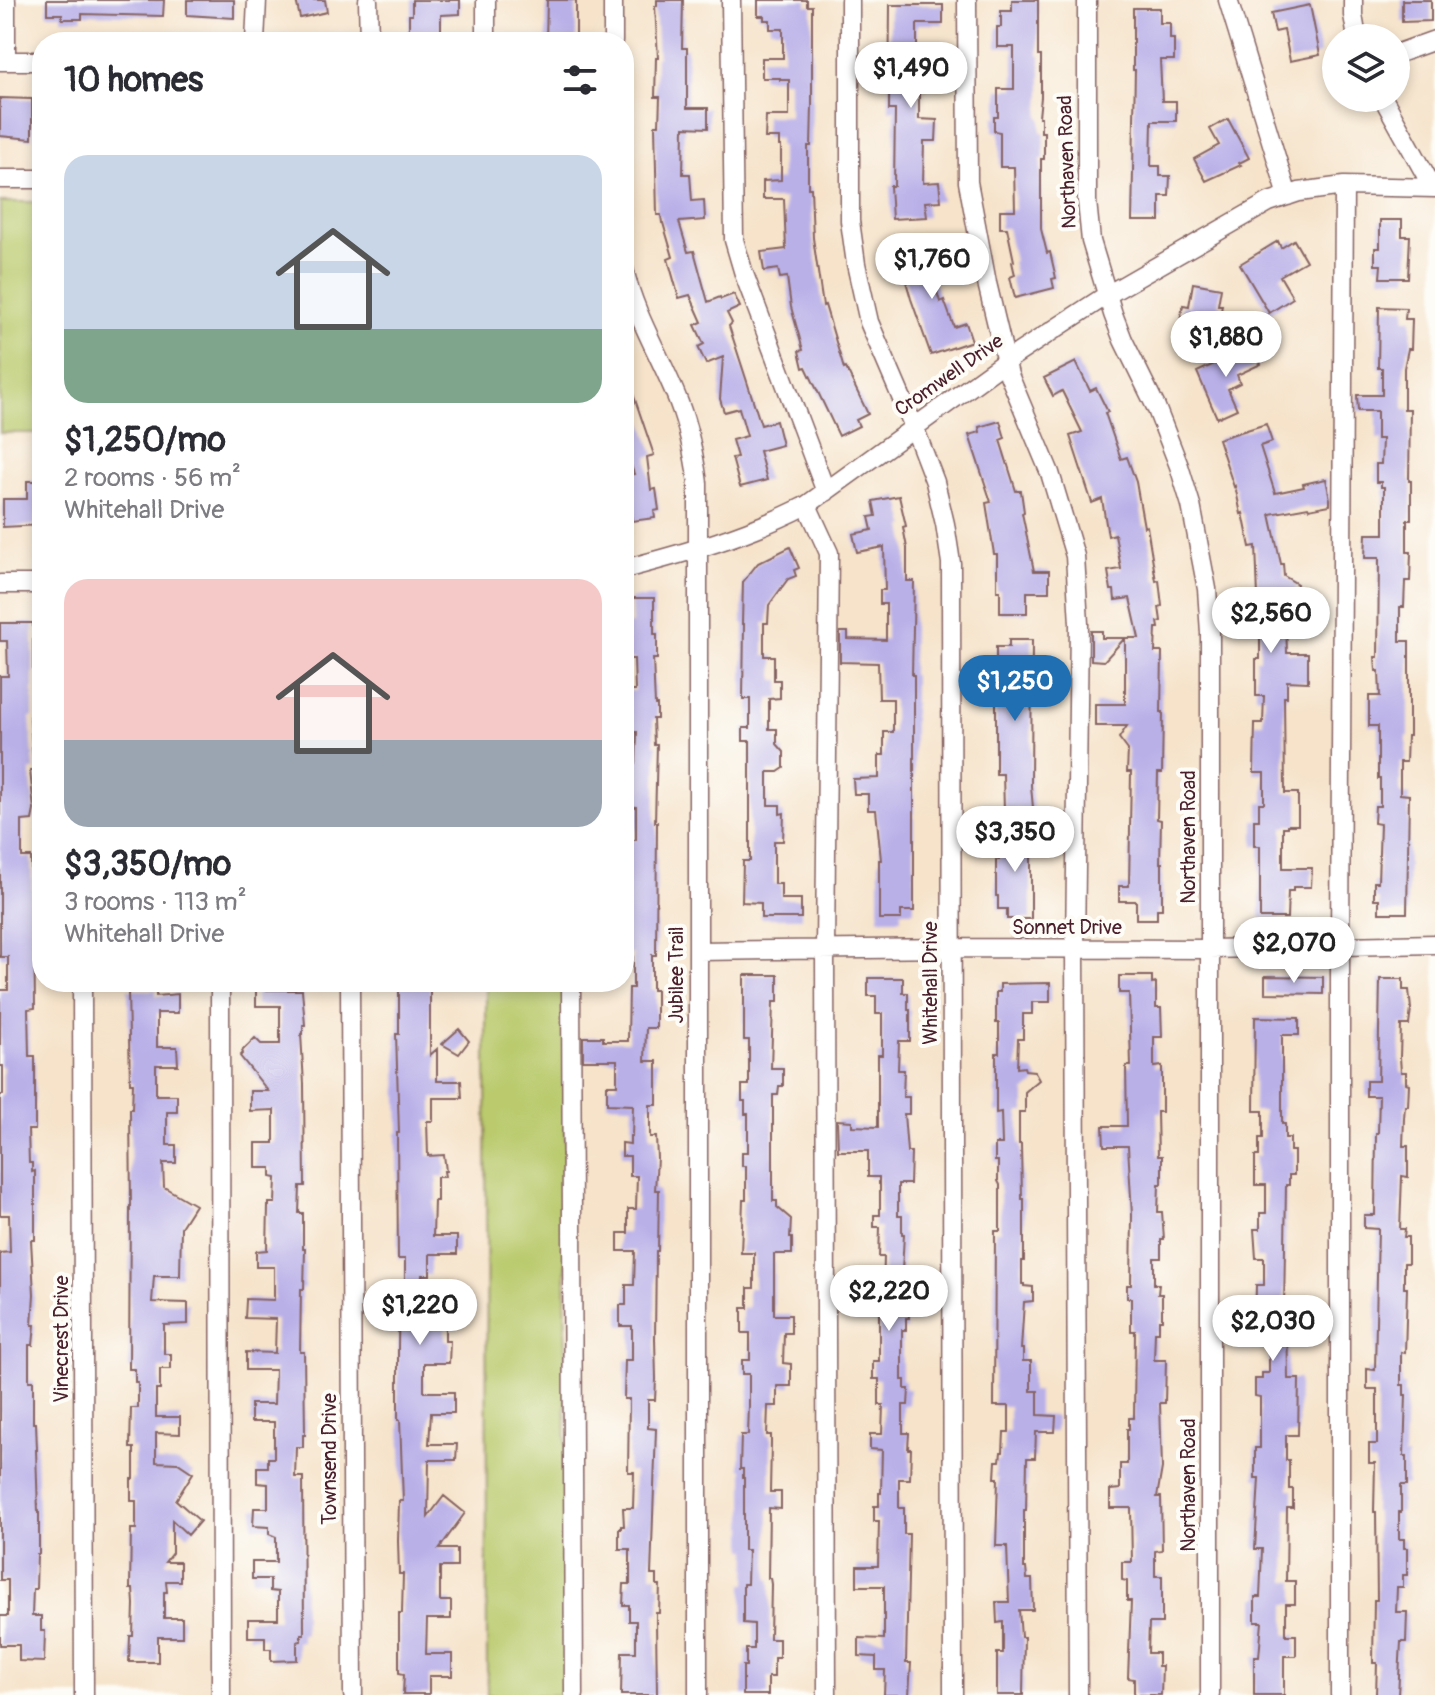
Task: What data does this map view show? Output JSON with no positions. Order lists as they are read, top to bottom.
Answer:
{
  "streets": {
    "street": [
      "Northaven Road",
      "Cromwell Drive",
      "Sonnet Drive",
      "Jubilee Trail",
      "Whitehall Drive",
      "Vinecrest Drive",
      "Townsend Drive"
    ]
  },
  "crossings": [
    ["Northaven Road", "Cromwell Drive"],
    ["Northaven Road", "Sonnet Drive"],
    ["Cromwell Drive", "Jubilee Trail"],
    ["Cromwell Drive", "Whitehall Drive"],
    ["Sonnet Drive", "Jubilee Trail"],
    ["Sonnet Drive", "Whitehall Drive"]
  ],
  "page": {
    "heading": "10 homes",
    "price": [
      "$1,490",
      "$1,760",
      "$1,880",
      "$2,560",
      "$1,250",
      "$3,350",
      "$2,070",
      "$2,220",
      "$1,220",
      "$2,030"
    ],
    "list": [
      {
        "name": "$1,250/mo",
        "note": "2 rooms · 56 m² · Whitehall Drive"
      },
      {
        "name": "$3,350/mo",
        "note": "3 rooms · 113 m² · Whitehall Drive"
      }
    ]
  }
}
